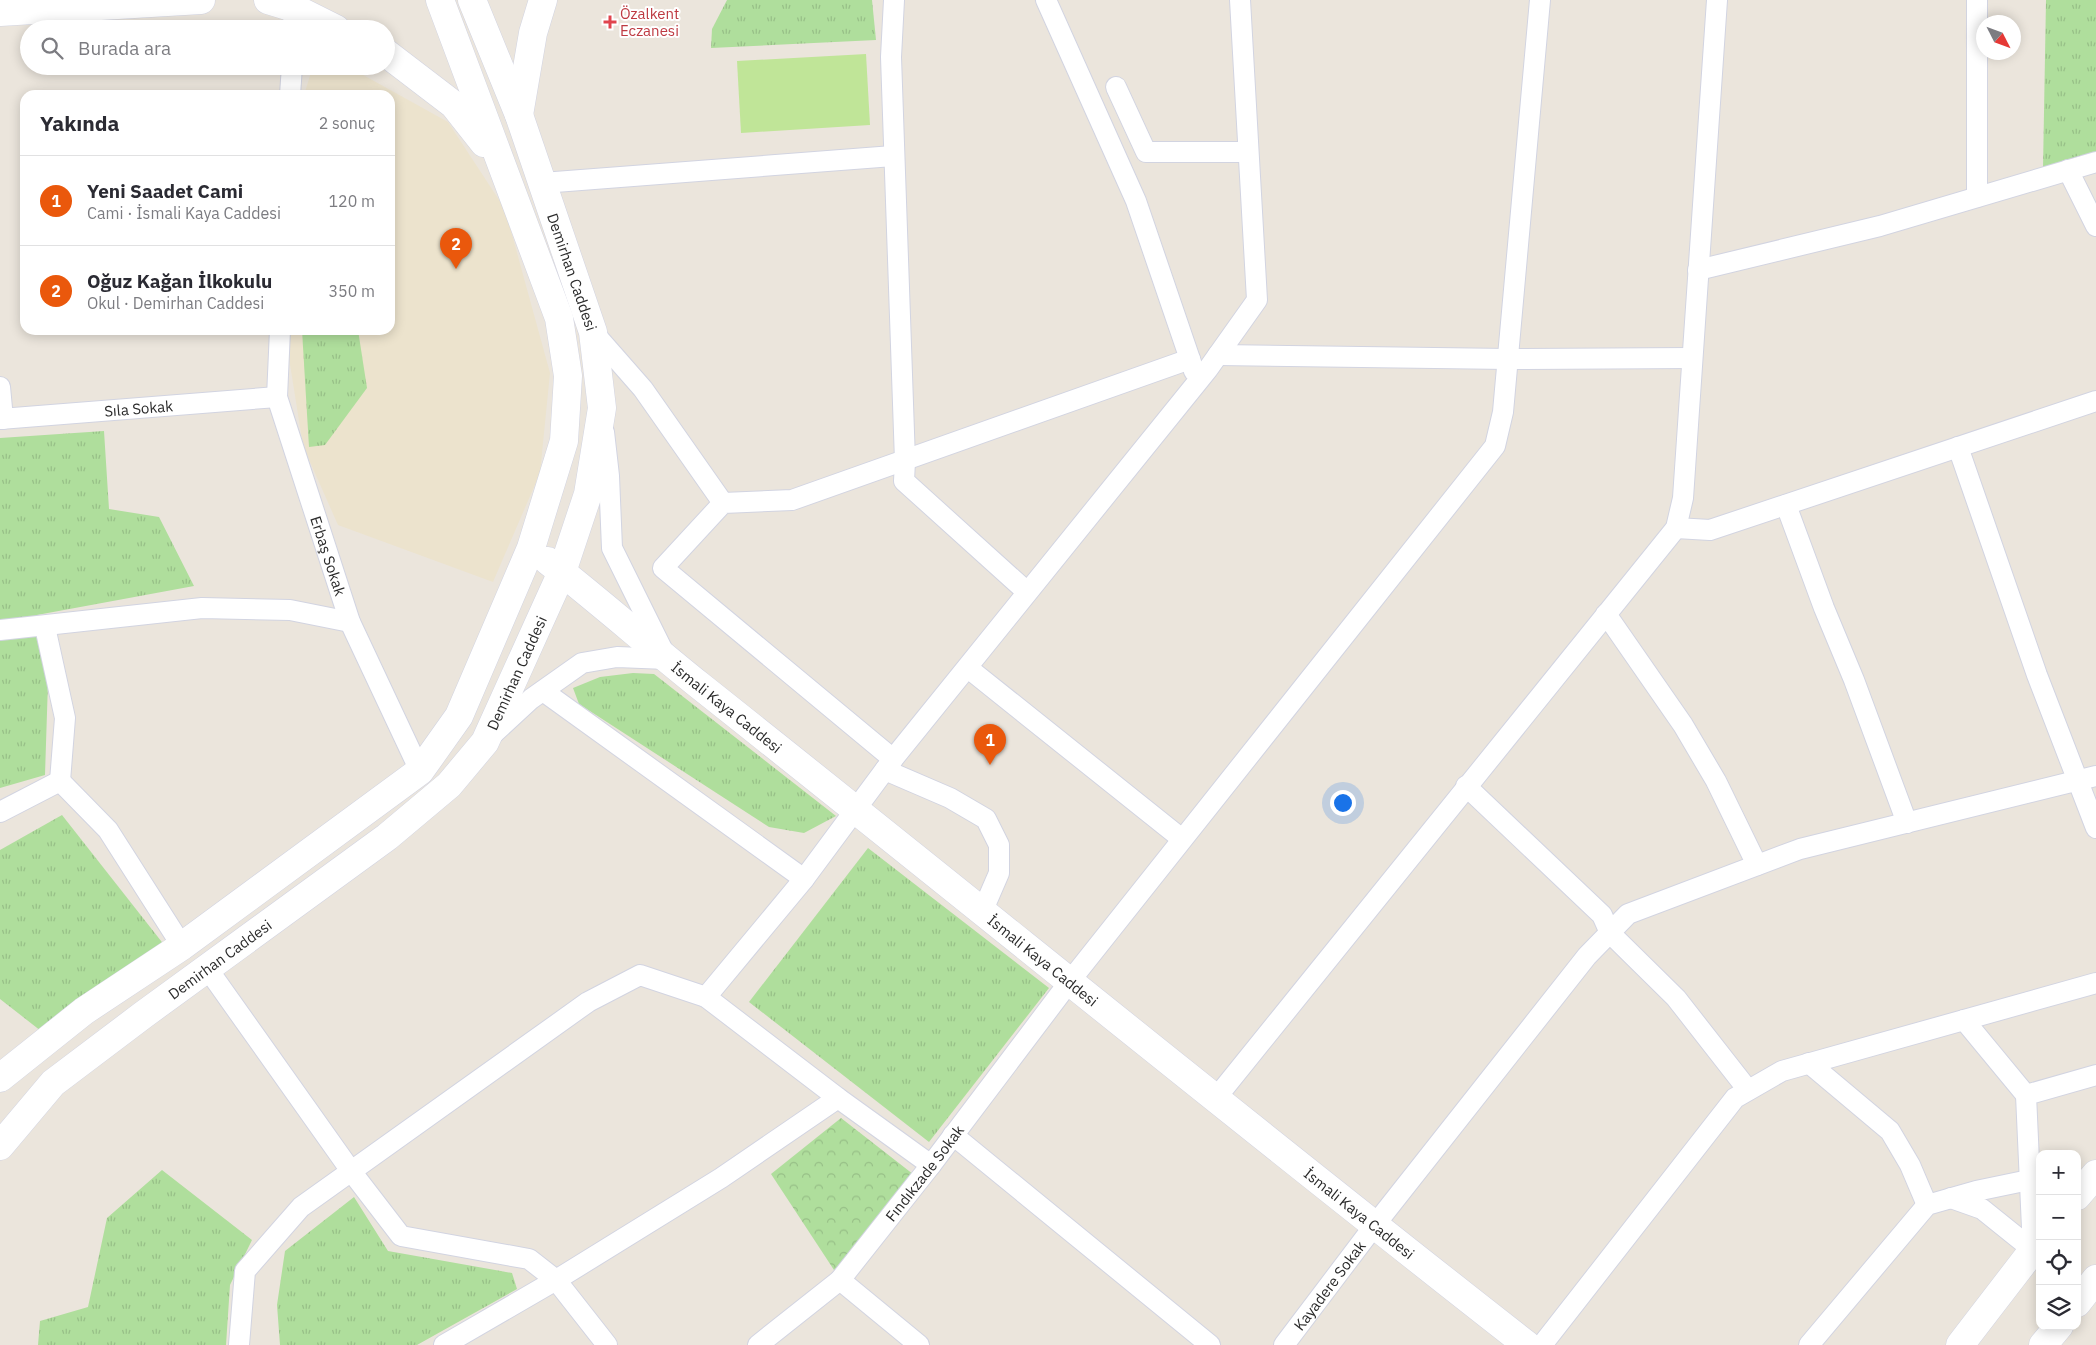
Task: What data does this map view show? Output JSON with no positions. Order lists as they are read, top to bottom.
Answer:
{
  "streets": {
    "main road": ["Demirhan Caddesi", "İsmali Kaya Caddesi"],
    "street": [
      "Sıla Sokak",
      "Erbaş Sokak",
      "Fındıkzade Sokak",
      "Kayadere Sokak"
    ]
  },
  "crossings": [
    ["Demirhan Caddesi", "Erbaş Sokak"],
    ["Demirhan Caddesi", "İsmali Kaya Caddesi"],
    ["Sıla Sokak", "Erbaş Sokak"],
    ["İsmali Kaya Caddesi", "Fındıkzade Sokak"],
    ["İsmali Kaya Caddesi", "Kayadere Sokak"]
  ],
  "places": {
    "health": ["Özalkent Eczanesi"]
  },
  "north": "bottom right",
  "page": {
    "search": "Burada ara",
    "heading": ["Yakında", "2 sonuç"],
    "list": [
      {
        "mark": "1",
        "name": "Yeni Saadet Cami",
        "note": "Cami · İsmali Kaya Caddesi",
        "value": "120 m"
      },
      {
        "mark": "2",
        "name": "Oğuz Kağan İlkokulu",
        "note": "Okul · Demirhan Caddesi",
        "value": "350 m"
      }
    ],
    "pins": ["2", "1"],
    "map_buttons": ["+", "−"]
  }
}
